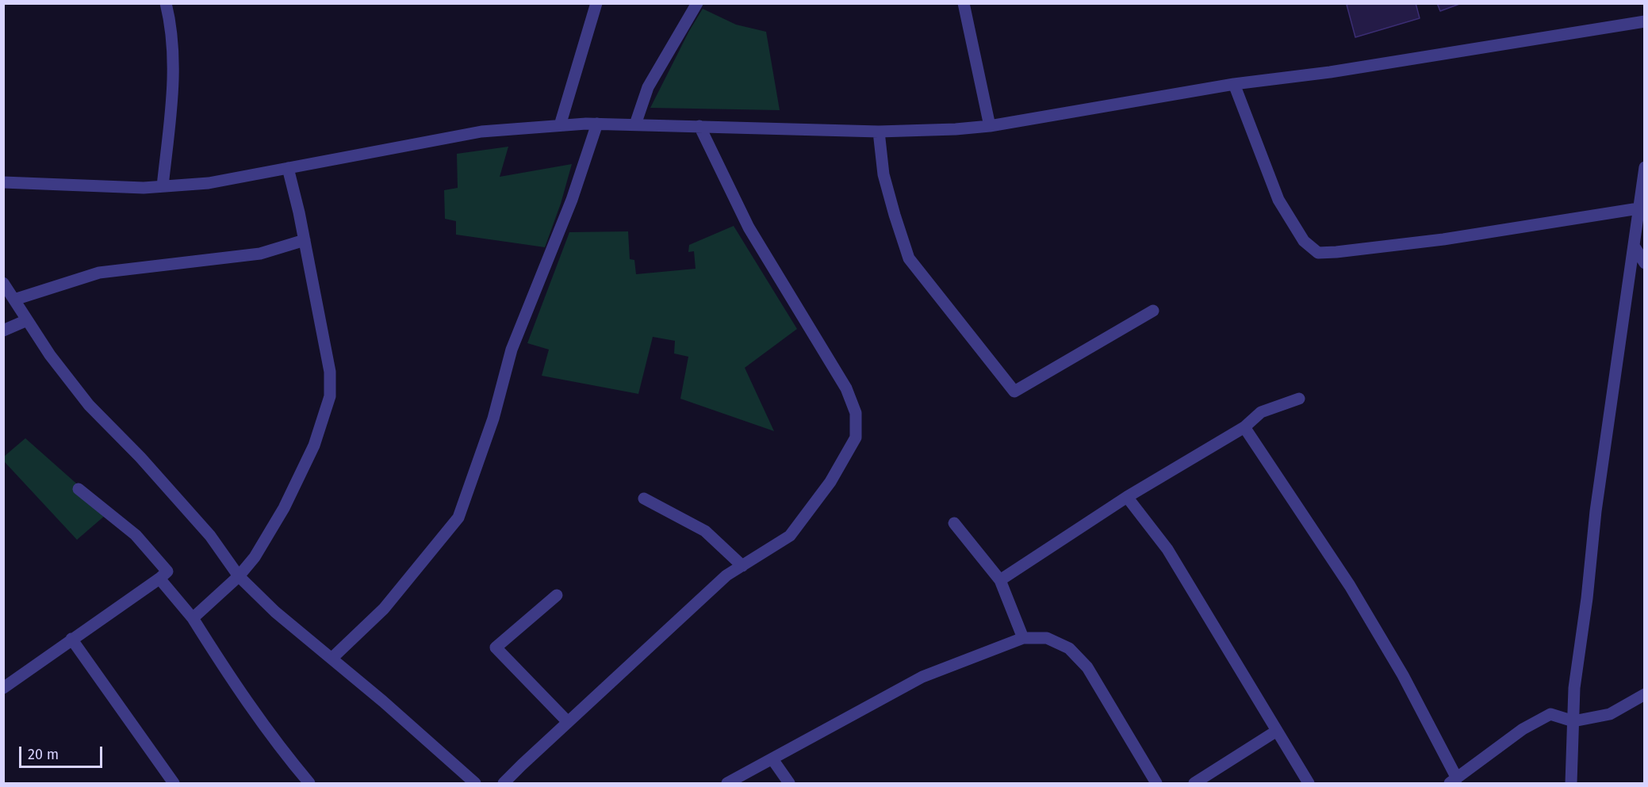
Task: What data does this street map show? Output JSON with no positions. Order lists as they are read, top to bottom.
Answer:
{
  "scale_bar": "20 m"
}
